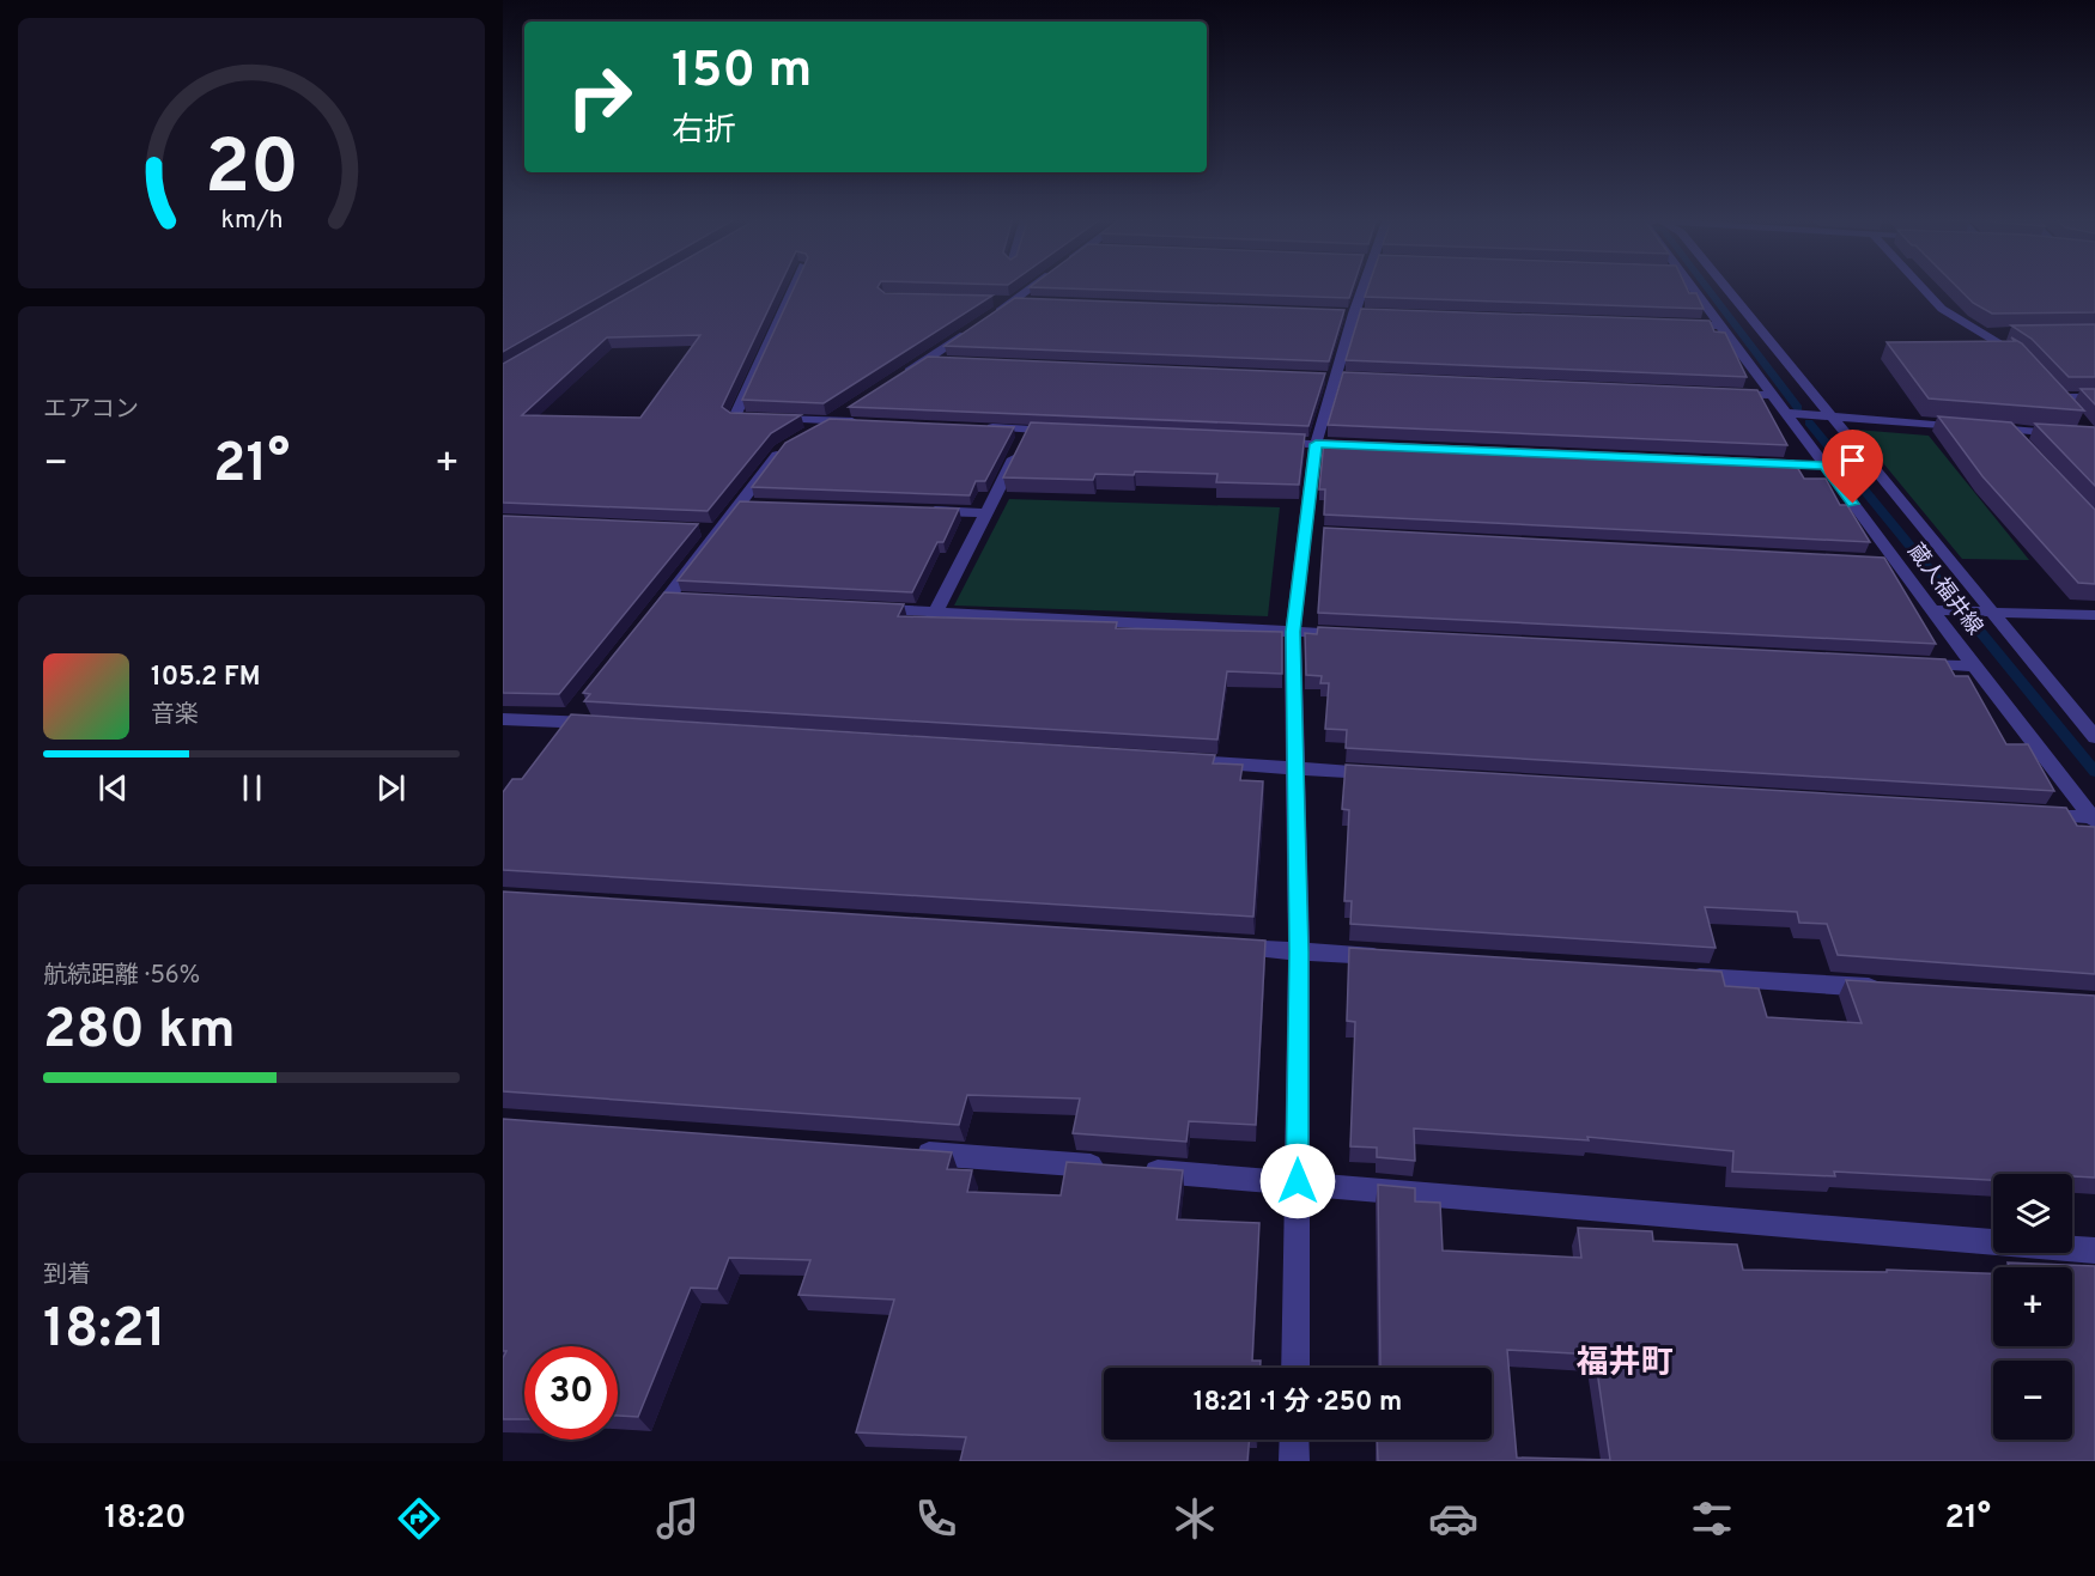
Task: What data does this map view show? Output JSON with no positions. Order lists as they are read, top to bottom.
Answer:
{
  "streets": {
    "street": ["蔵人福井線"]
  },
  "districts": ["福井町"],
  "page": {
    "turn": ["150 m", "右折"],
    "tile": [
      "エアコン",
      ["航続距離 · 56%", "280 km"],
      ["到着", "18:21"]
    ],
    "heat": ["−", "21°", "+"],
    "song": ["105.2 FM", "音楽"],
    "map_buttons": ["+", "−"],
    "limit": "30",
    "trip": "18:21 · 1 分 · 250 m",
    "tabs": ["18:20", "21°"],
    "gauge": ["20", "km/h"]
  }
}
